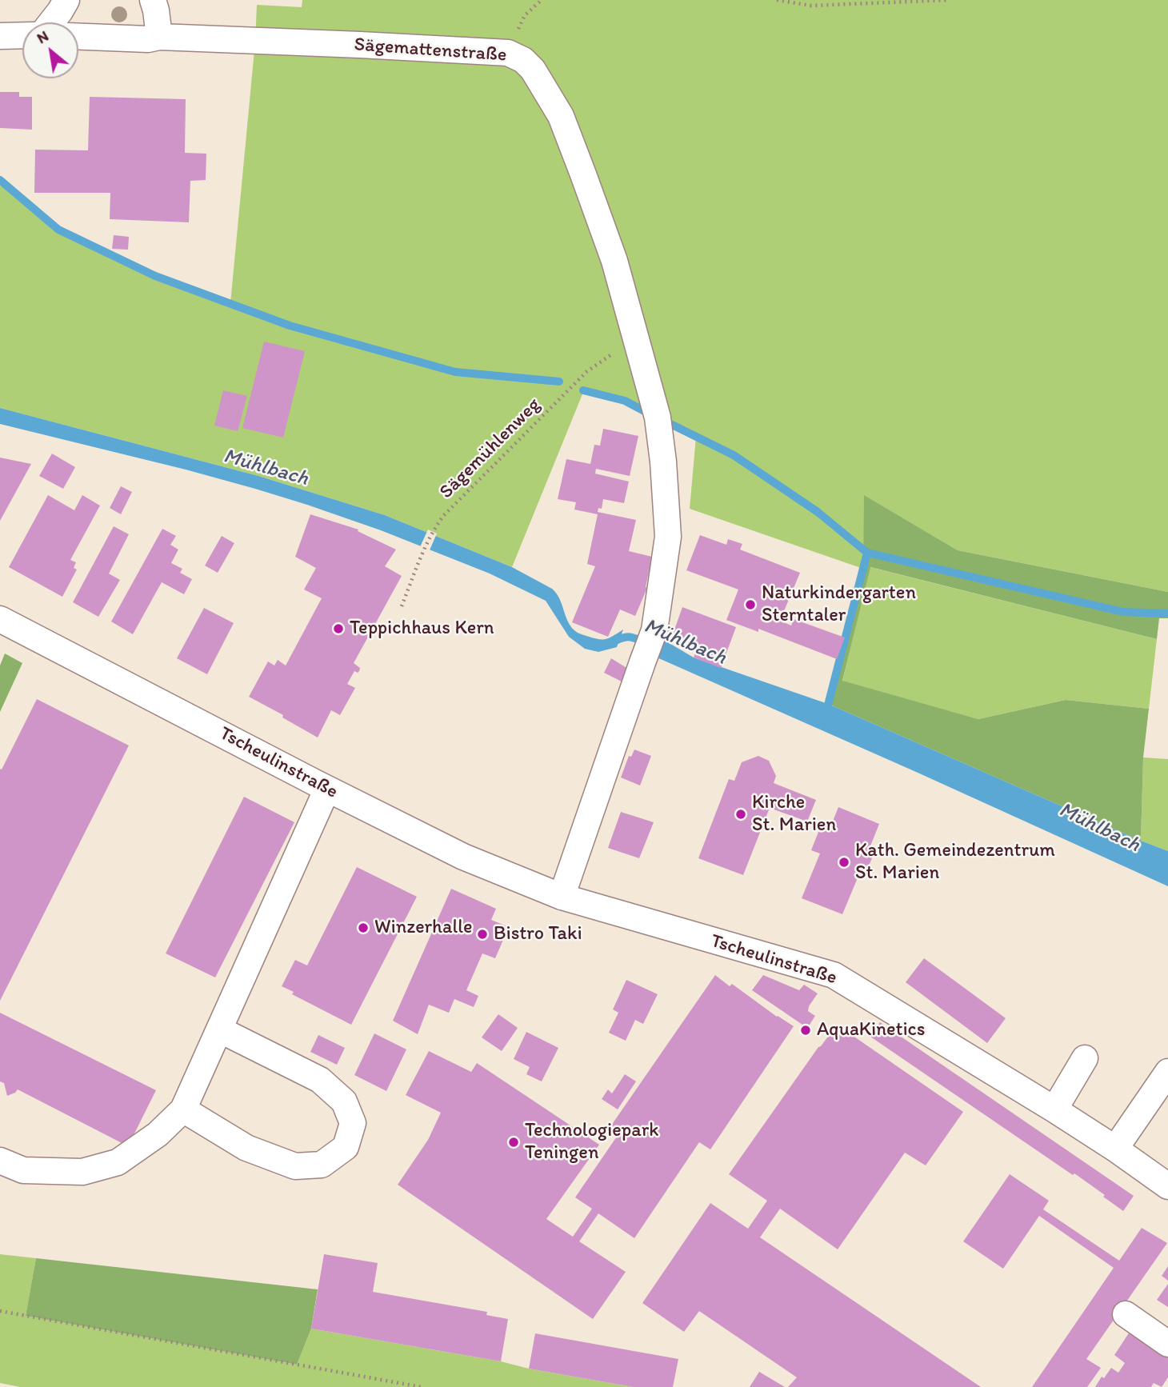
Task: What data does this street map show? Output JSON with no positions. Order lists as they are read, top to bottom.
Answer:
{
  "streets": {
    "street": ["Sägemattenstraße", "Tscheulinstraße"],
    "path": ["Sägemühlenweg"]
  },
  "crossings": [
    ["Sägemattenstraße", "Sägemühlenweg"],
    ["Sägemattenstraße", "Tscheulinstraße"]
  ],
  "water": ["Mühlbach"],
  "places": [
    "Naturkindergarten Sterntaler",
    "Teppichhaus Kern",
    "Kirche St. Marien",
    "Kath. Gemeindezentrum St. Marien",
    "Winzerhalle",
    "Bistro Taki",
    "AquaKinetics",
    "Technologiepark Teningen"
  ],
  "north": "top left"
}
